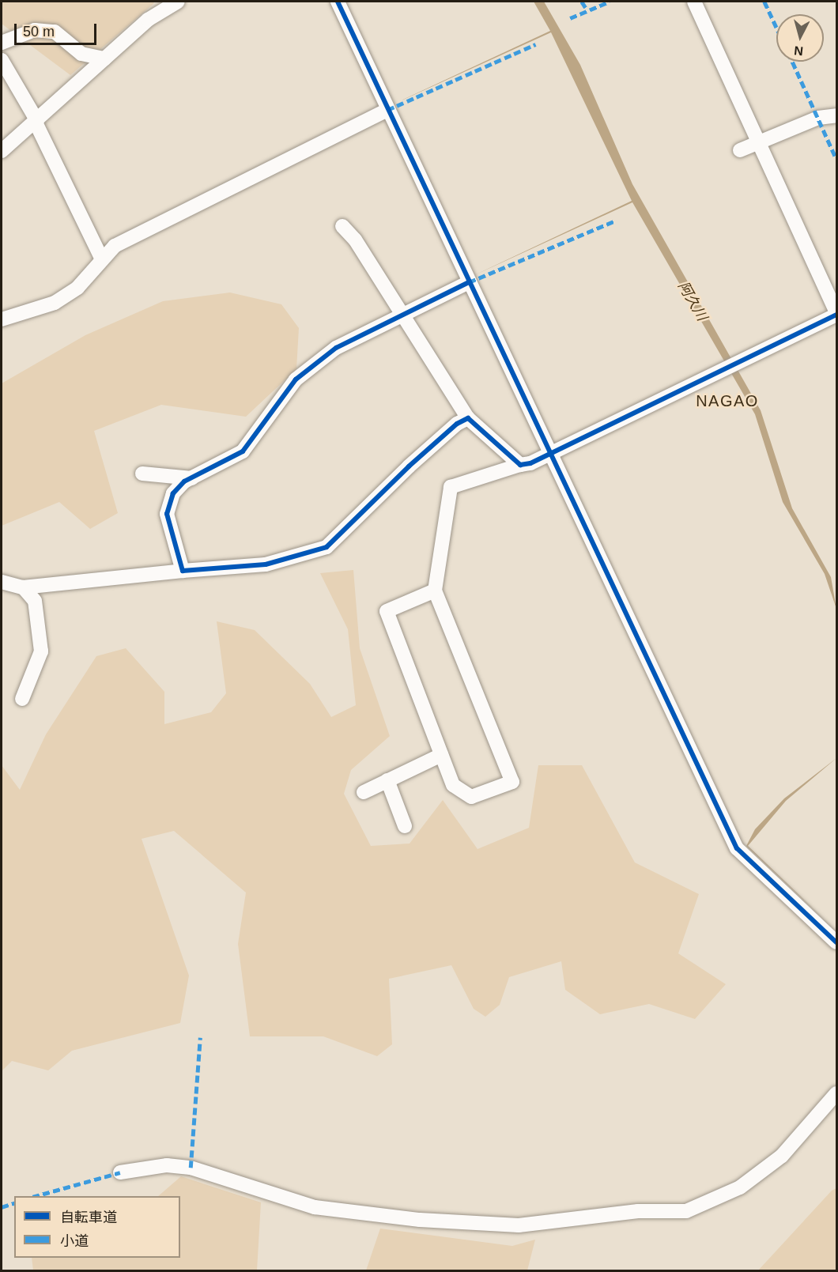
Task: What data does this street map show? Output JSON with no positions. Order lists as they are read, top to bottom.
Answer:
{
  "districts": ["NAGAO"],
  "water": ["阿久川"],
  "legend": ["自転車道", "小道"],
  "scale_bar": "50 m",
  "north": "bottom"
}
